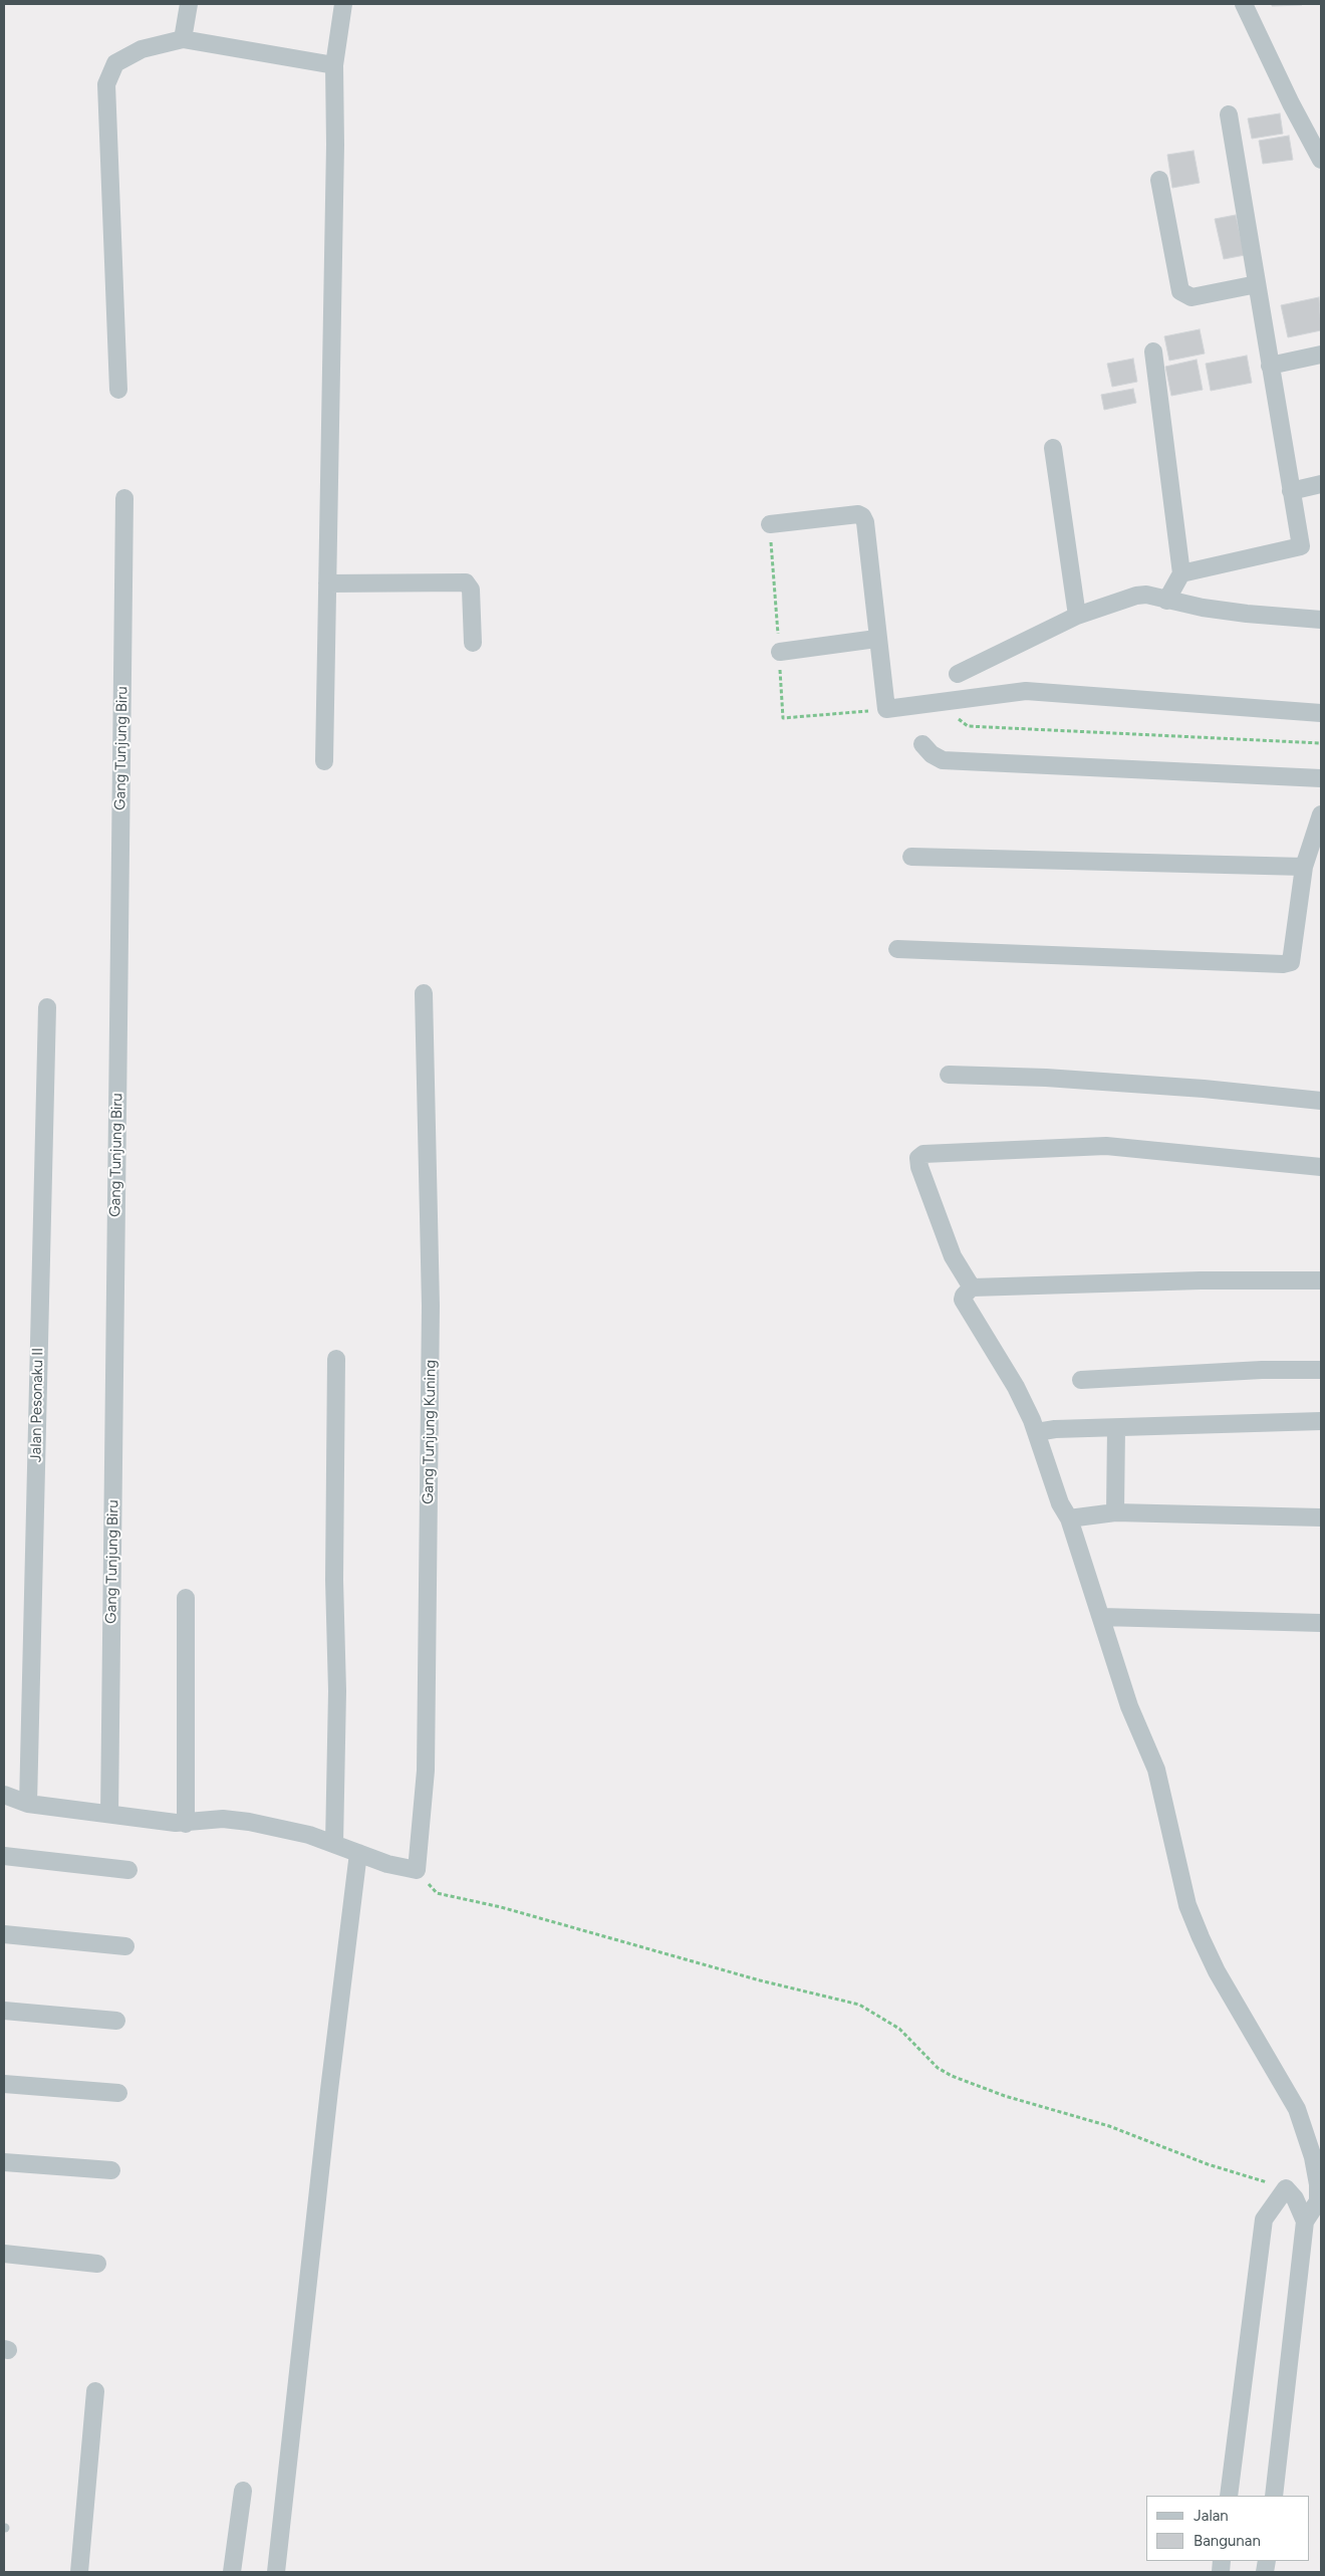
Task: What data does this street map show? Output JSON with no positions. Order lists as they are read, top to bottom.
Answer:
{
  "streets": {
    "street": ["Gang Tunjung Biru", "Jalan Pesonaku II", "Gang Tunjung Kuning"]
  },
  "legend": ["Jalan", "Bangunan"]
}
